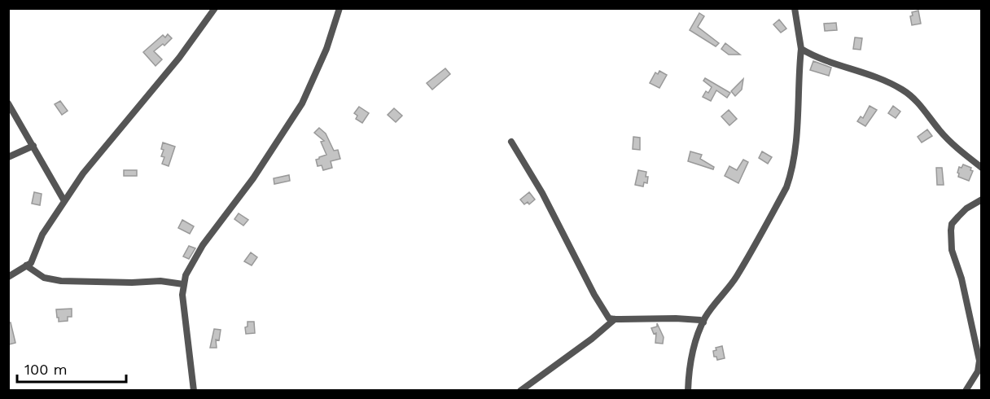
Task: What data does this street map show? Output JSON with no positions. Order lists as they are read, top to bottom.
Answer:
{
  "scale_bar": "100 m"
}
